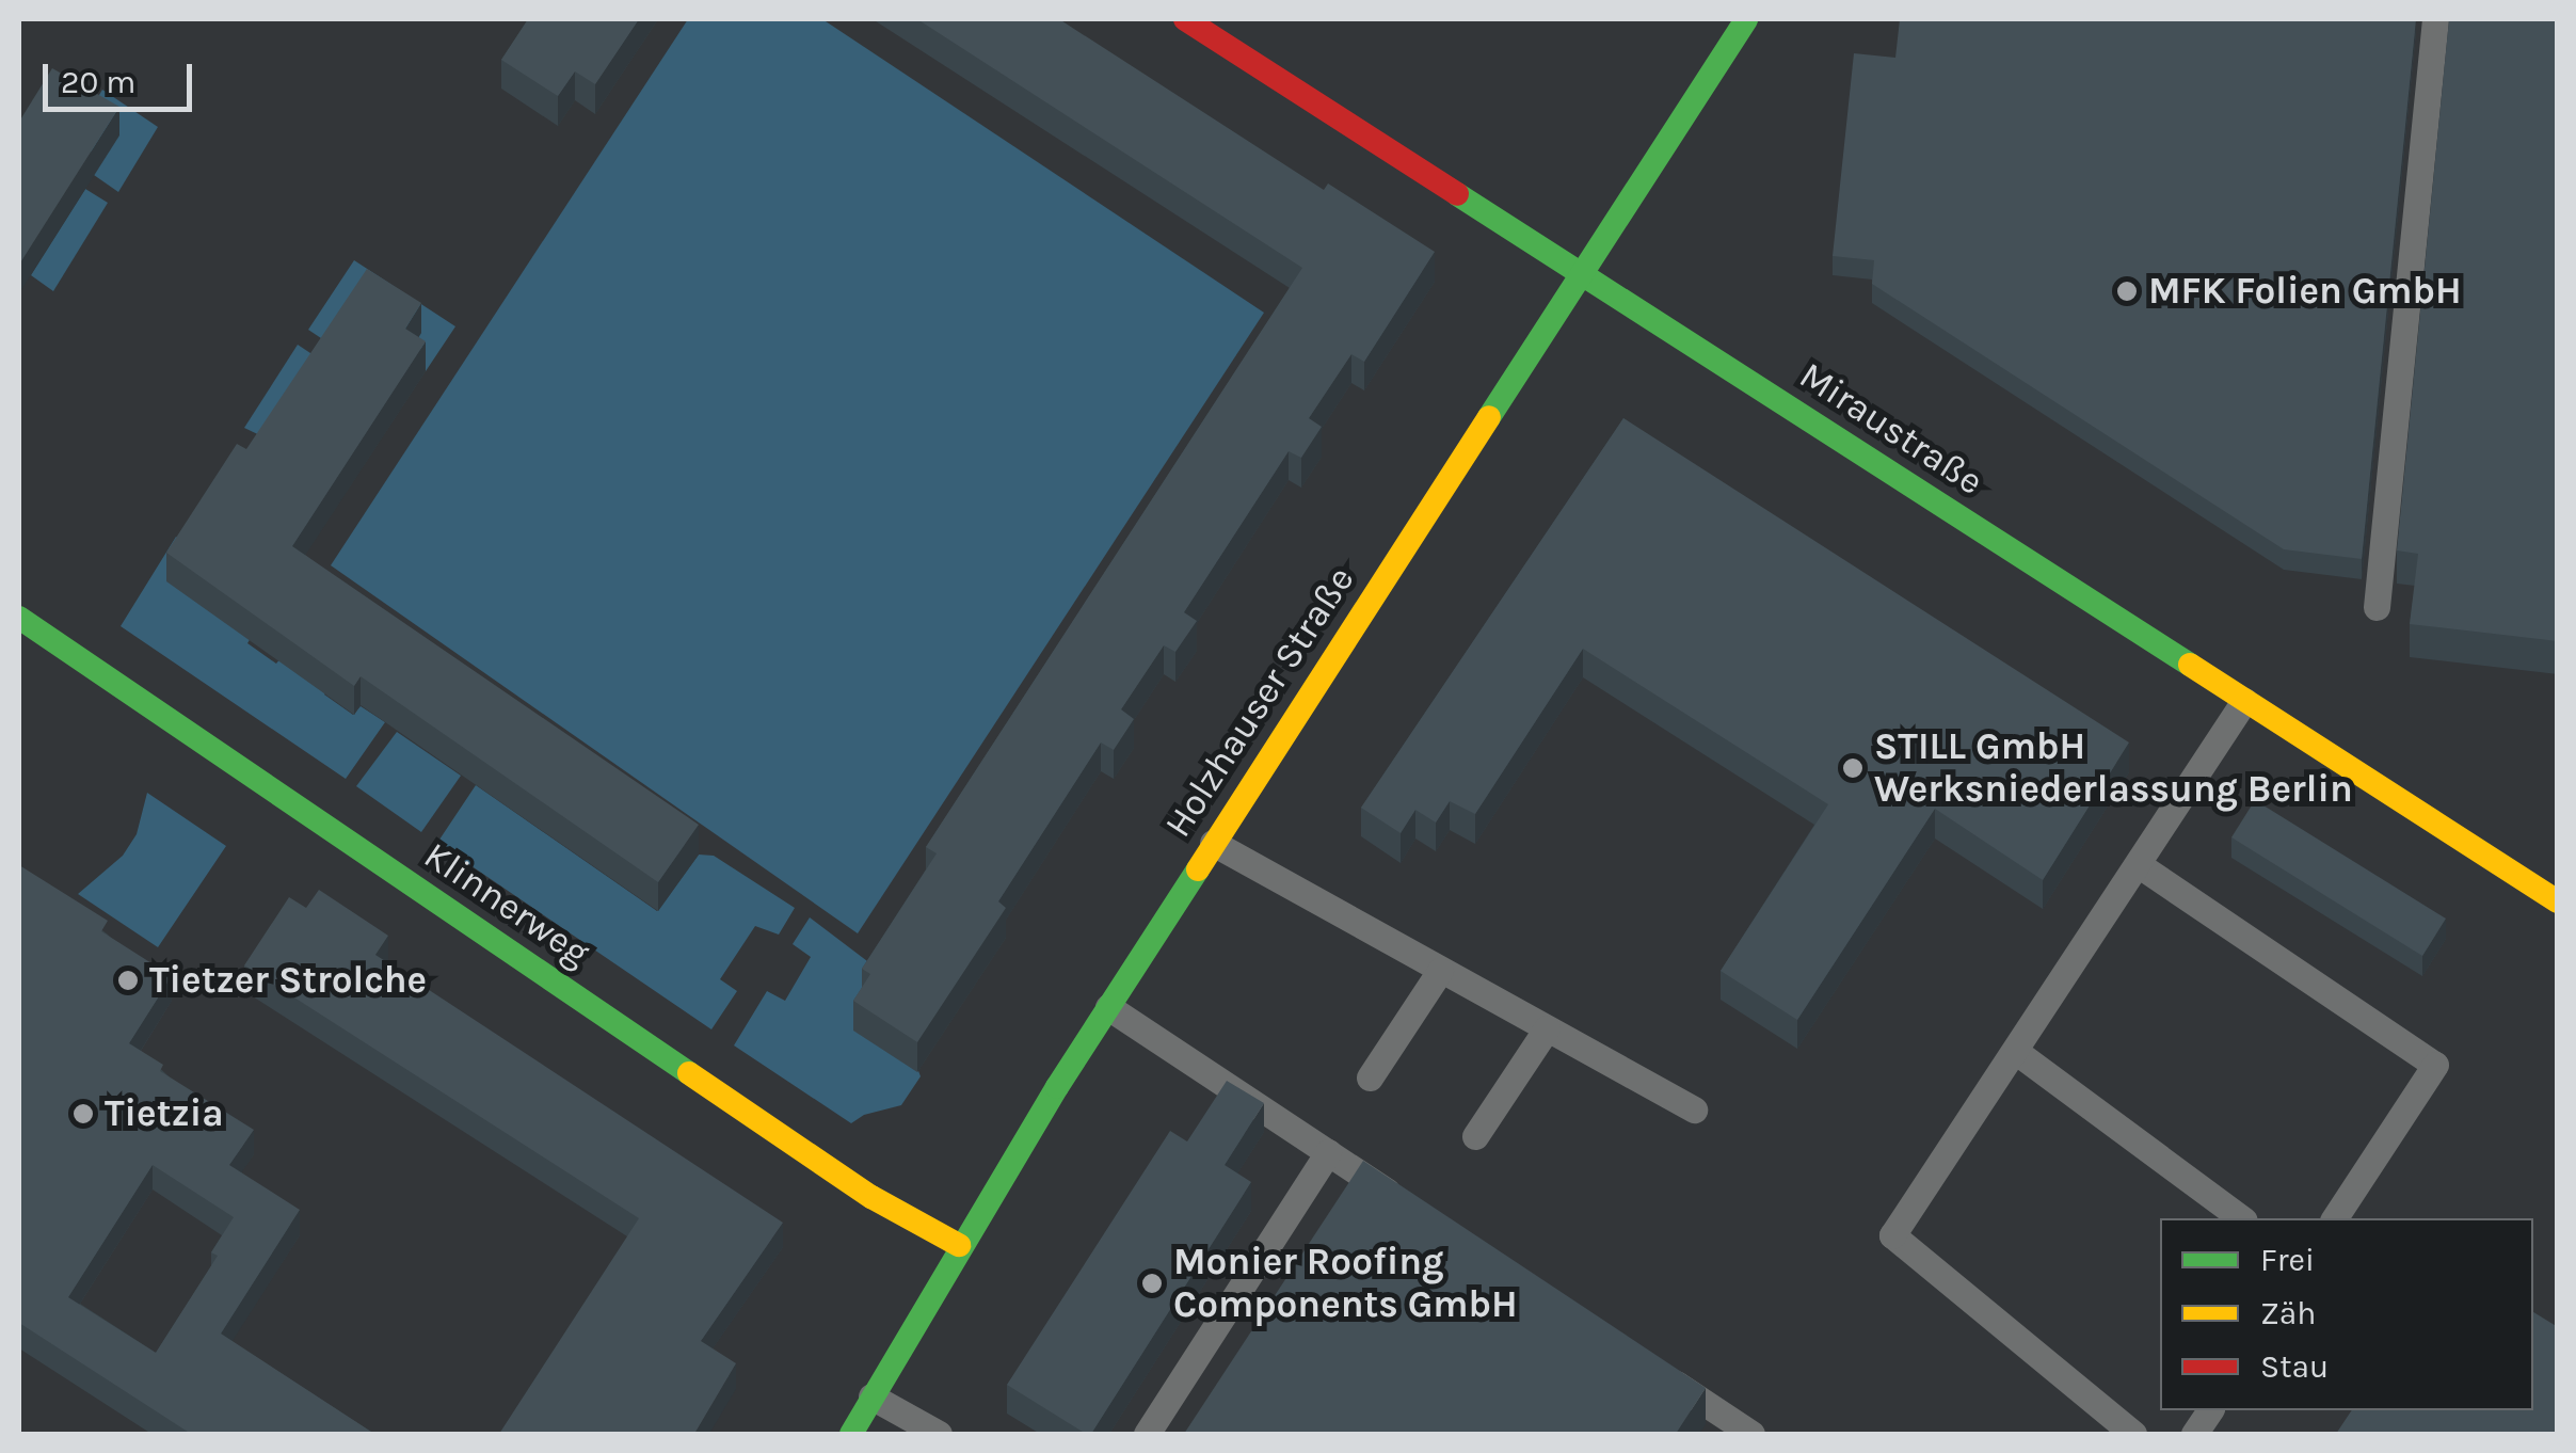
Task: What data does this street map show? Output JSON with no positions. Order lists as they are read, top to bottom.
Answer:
{
  "streets": {
    "street": ["Miraustraße", "Holzhauser Straße", "Klinnerweg"]
  },
  "crossings": [
    ["Miraustraße", "Holzhauser Straße"],
    ["Holzhauser Straße", "Klinnerweg"]
  ],
  "places": [
    "MFK Folien GmbH",
    "STILL GmbH Werksniederlassung Berlin",
    "Tietzer Strolche",
    "Tietzia",
    "Monier Roofing Components GmbH"
  ],
  "legend": ["Frei", "Zäh", "Stau"],
  "scale_bar": "20 m"
}
